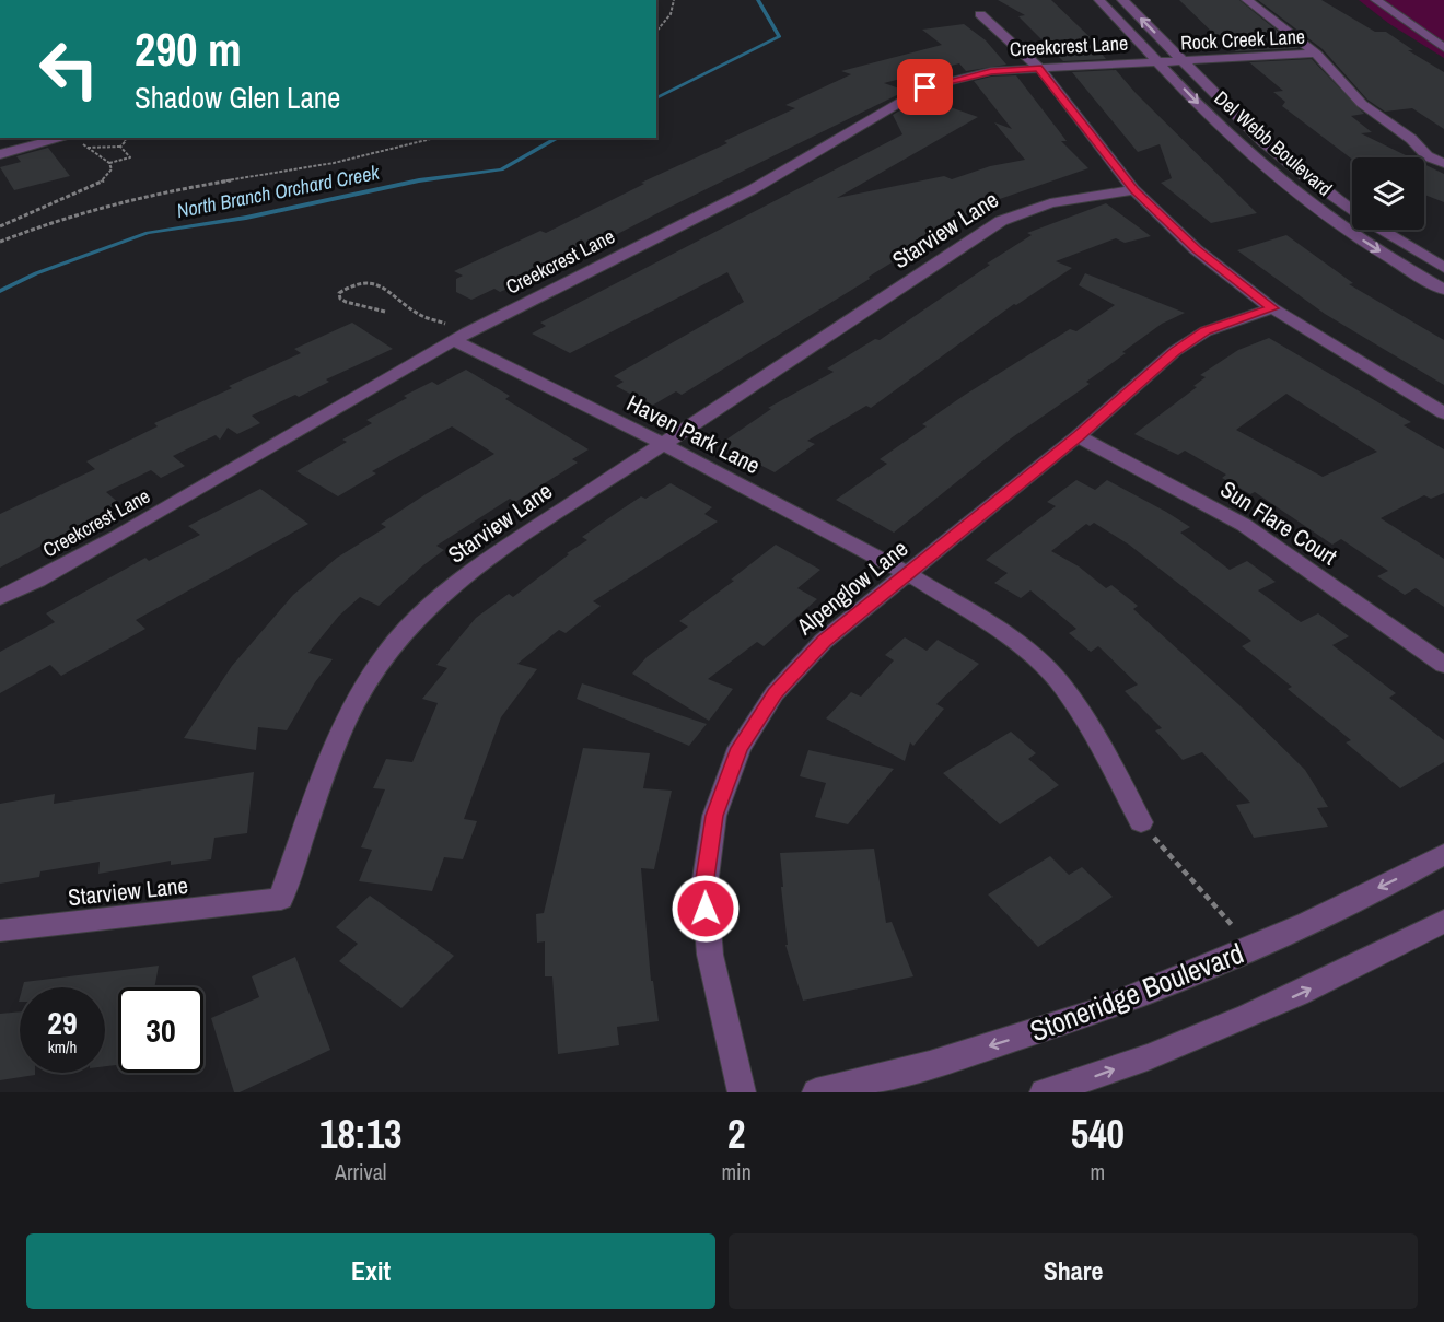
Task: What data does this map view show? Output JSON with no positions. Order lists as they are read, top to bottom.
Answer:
{
  "streets": {
    "street": [
      "Rock Creek Lane",
      "Creekcrest Lane",
      "Del Webb Boulevard",
      "Starview Lane",
      "Haven Park Lane",
      "Sun Flare Court",
      "Alpenglow Lane",
      "Stoneridge Boulevard"
    ]
  },
  "crossings": [
    ["Rock Creek Lane", "Creekcrest Lane"],
    ["Rock Creek Lane", "Del Webb Boulevard"],
    ["Creekcrest Lane", "Del Webb Boulevard"],
    ["Creekcrest Lane", "Haven Park Lane"],
    ["Starview Lane", "Haven Park Lane"],
    ["Haven Park Lane", "Alpenglow Lane"],
    ["Sun Flare Court", "Alpenglow Lane"]
  ],
  "water": ["North Branch Orchard Creek"],
  "page": {
    "turn": ["290 m", "Shadow Glen Lane"],
    "speed": "29 km/h",
    "limit": "30",
    "eta": [
      "18:13",
      "Arrival",
      "2",
      "min",
      "540",
      "m"
    ],
    "buttons": ["Exit", "Share"]
  }
}
